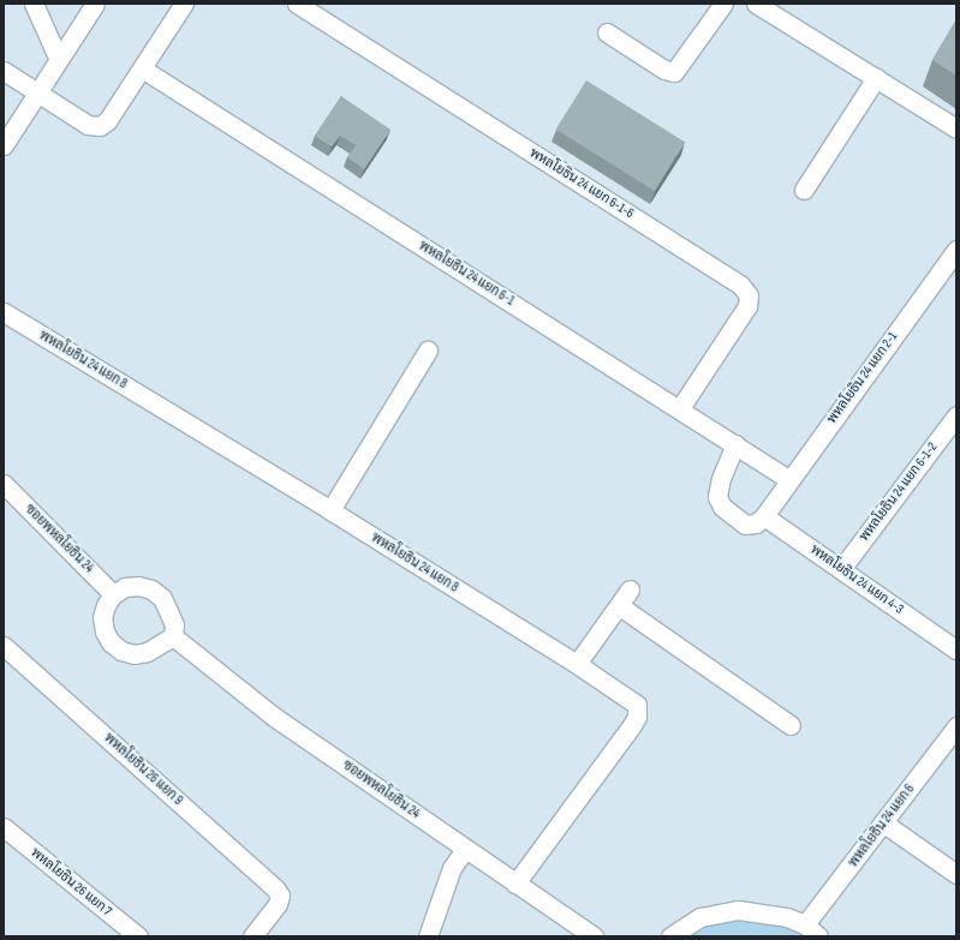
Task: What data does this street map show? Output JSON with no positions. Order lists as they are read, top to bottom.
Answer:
{
  "streets": {
    "street": [
      "พหลโยธิน 24 แยก 6-1-6",
      "พหลโยธิน 24 แยก 6-1",
      "พหลโยธิน 24 แยก 8",
      "พหลโยธิน 24 แยก 2-1",
      "พหลโยธิน 24 แยก 6-1-2",
      "ซอยพหลโยธิน 24",
      "พหลโยธิน 24 แยก 4-3",
      "พหลโยธิน 26 แยก 9",
      "พหลโยธิน 24 แยก 6",
      "พหลโยธิน 26 แยก 7"
    ]
  },
  "crossings": [
    ["พหลโยธิน 24 แยก 6-1-6", "พหลโยธิน 24 แยก 6-1"],
    ["พหลโยธิน 24 แยก 6-1", "พหลโยธิน 24 แยก 2-1"],
    ["พหลโยธิน 24 แยก 8", "ซอยพหลโยธิน 24"],
    ["พหลโยธิน 24 แยก 2-1", "พหลโยธิน 24 แยก 4-3"],
    ["พหลโยธิน 24 แยก 6-1-2", "พหลโยธิน 24 แยก 4-3"]
  ]
}
